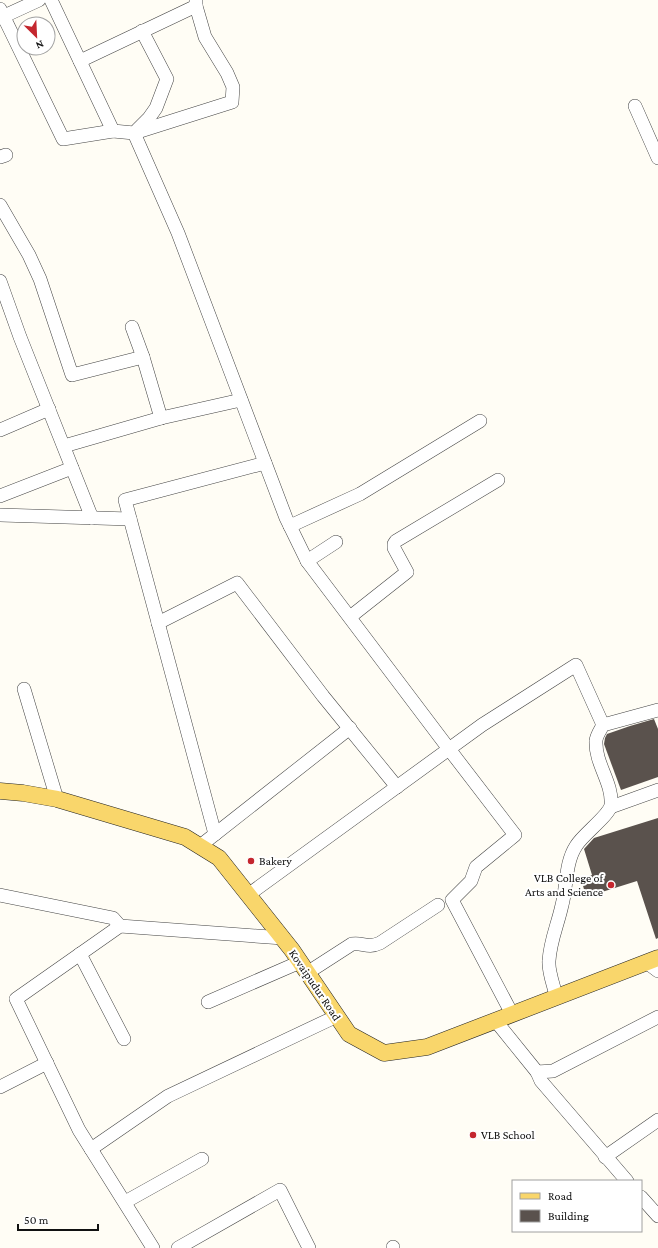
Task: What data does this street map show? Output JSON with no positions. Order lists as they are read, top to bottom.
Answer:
{
  "streets": {
    "main road": ["Kovaipudur Road"]
  },
  "places": ["Bakery", "VLB College of Arts and Science", "VLB School"],
  "legend": ["Road", "Building"],
  "scale_bar": "50 m",
  "north": "bottom right"
}
